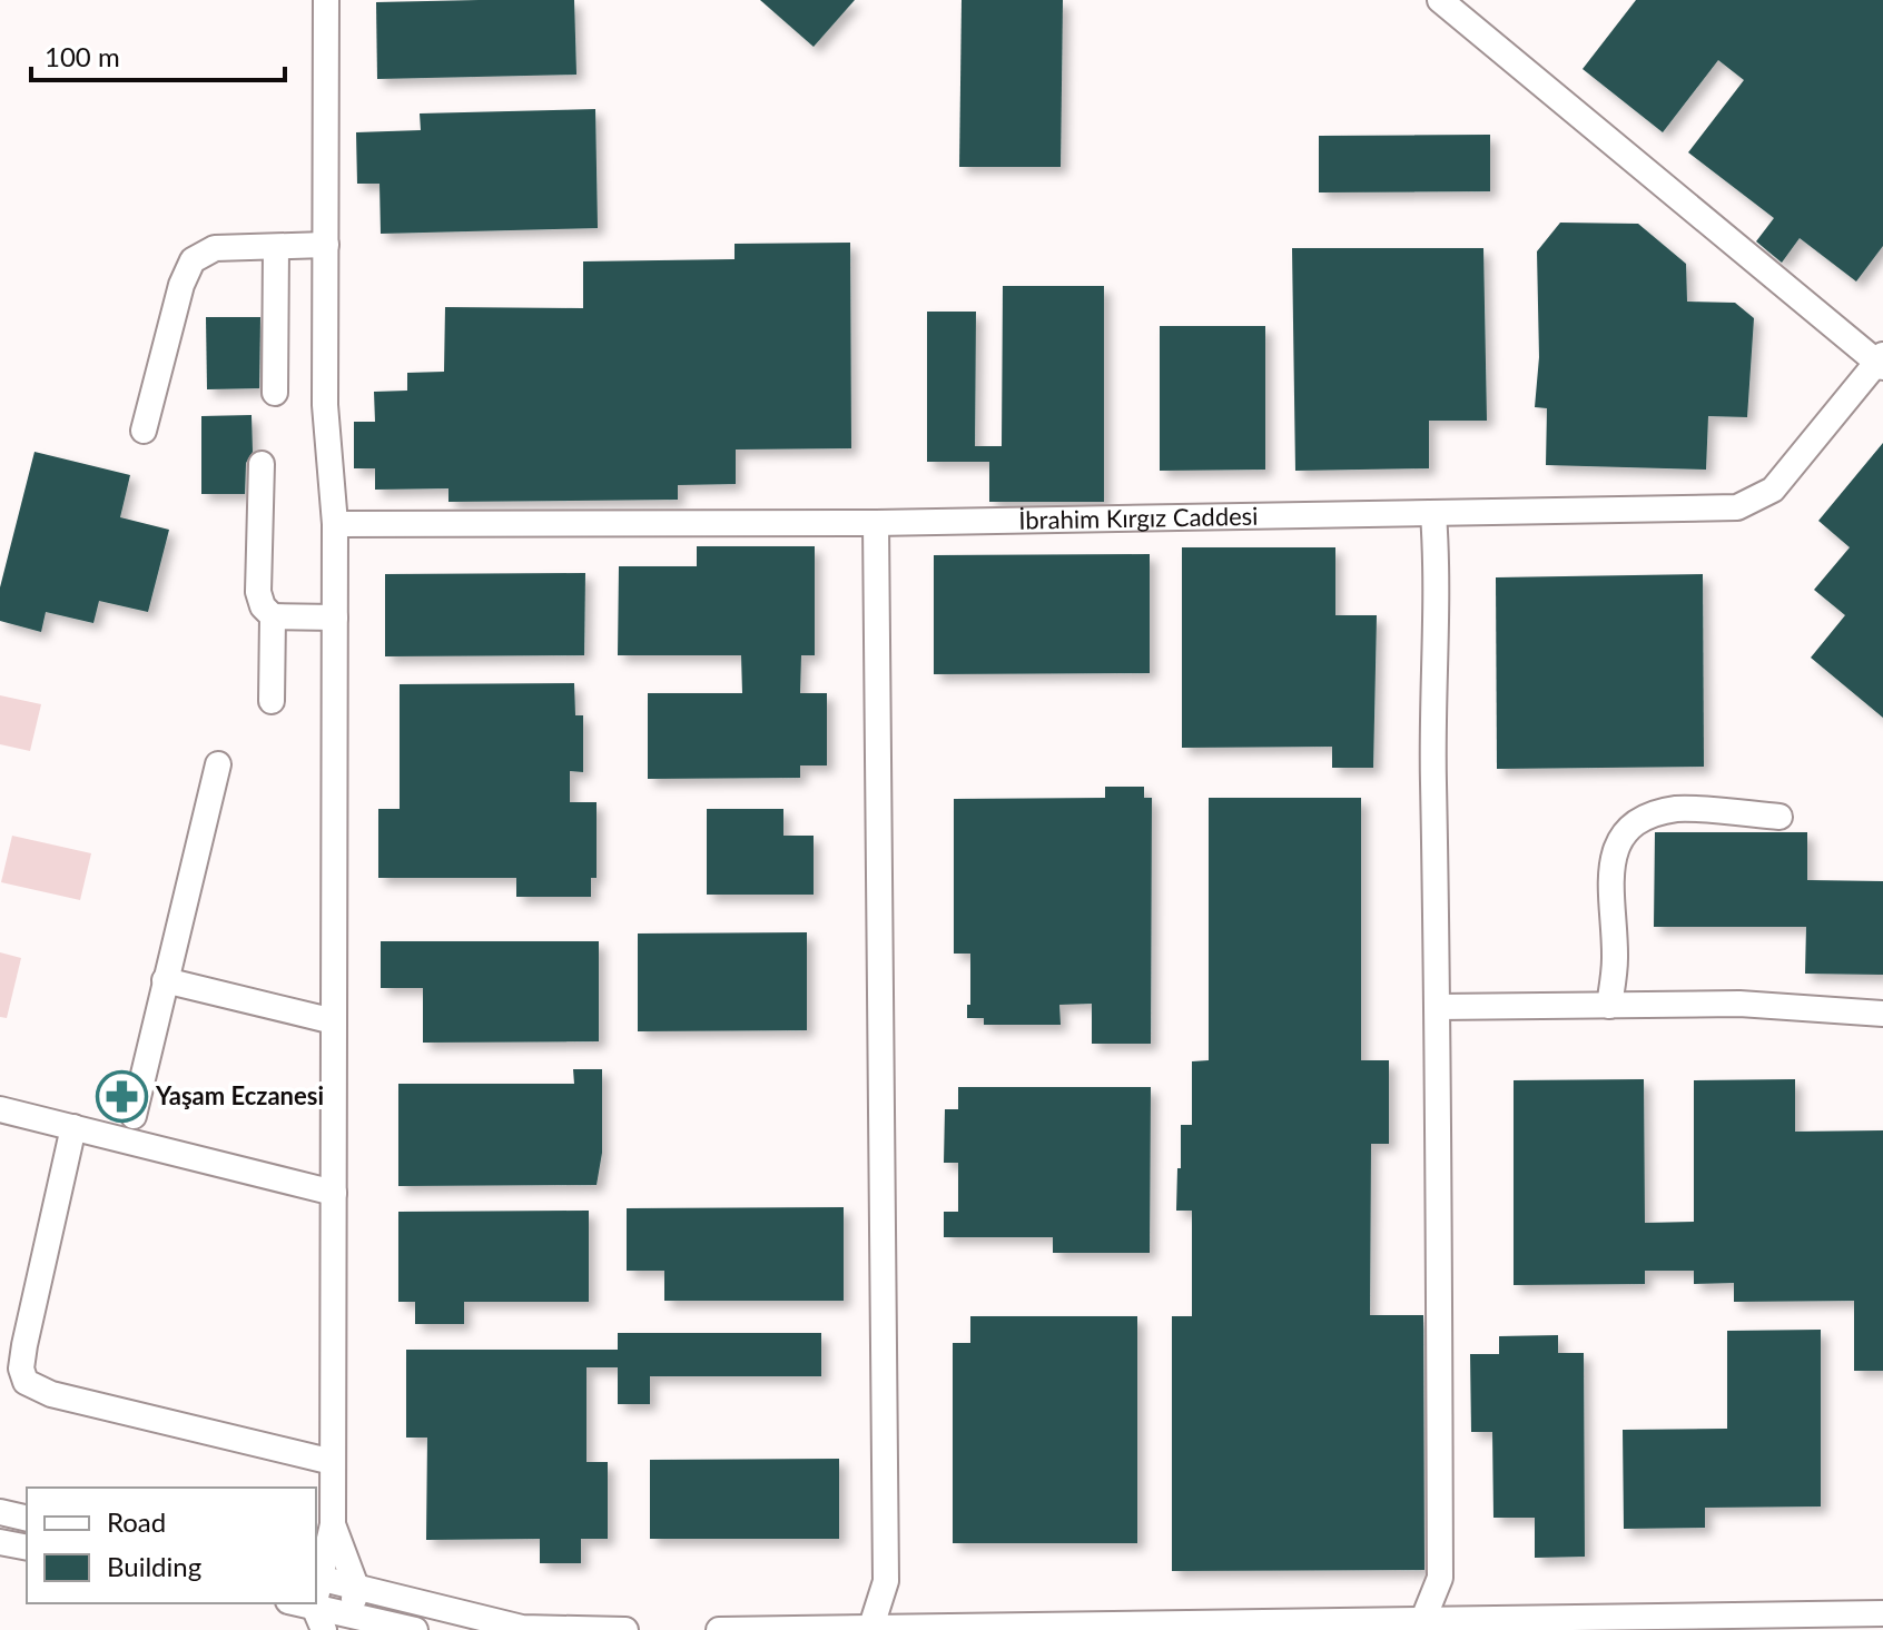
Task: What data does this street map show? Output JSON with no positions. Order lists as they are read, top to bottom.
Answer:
{
  "streets": {
    "street": ["İbrahim Kırgız Caddesi"]
  },
  "places": {
    "pharmacy": ["Yaşam Eczanesi"]
  },
  "legend": ["Road", "Building"],
  "scale_bar": "100 m"
}
